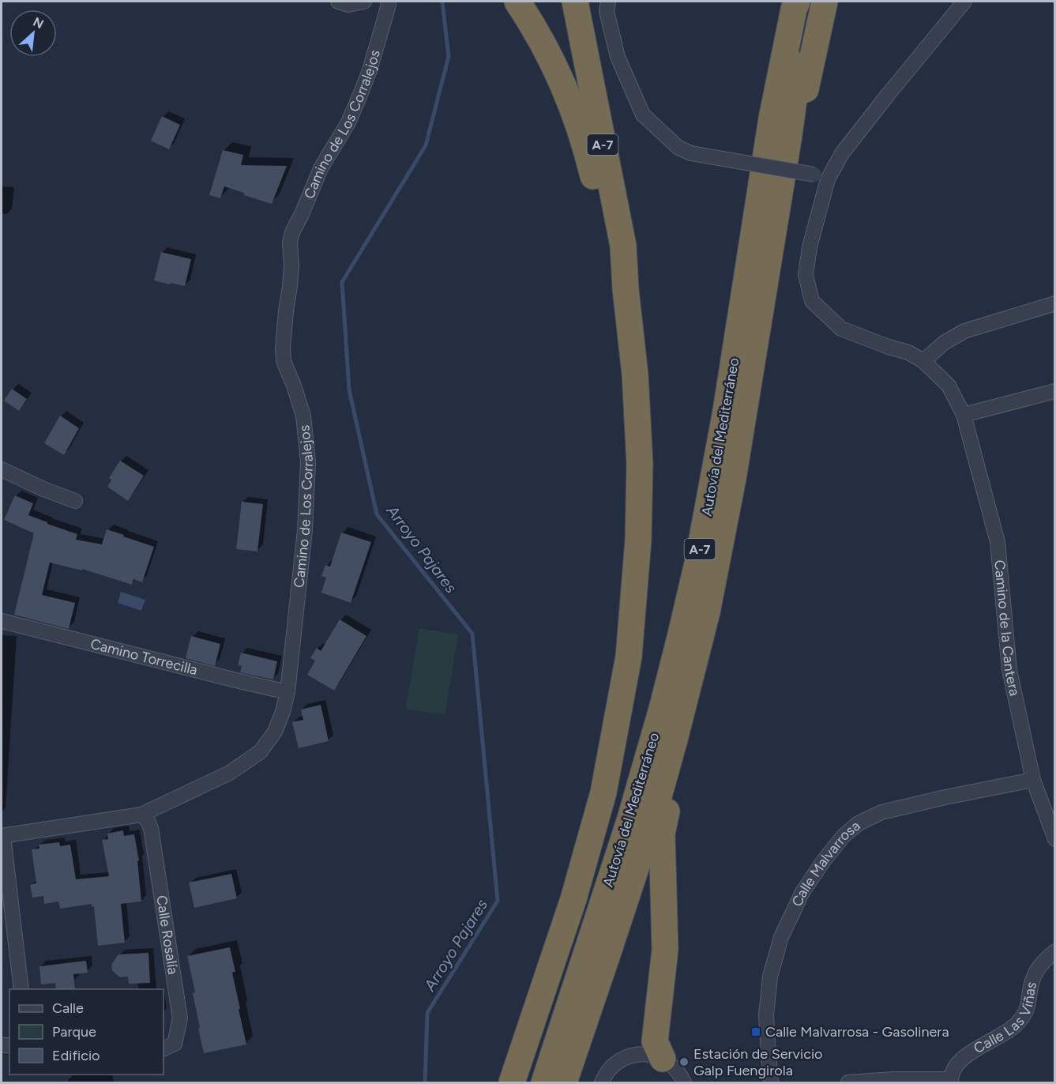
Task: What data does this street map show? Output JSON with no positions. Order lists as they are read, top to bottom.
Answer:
{
  "streets": {
    "highway": ["A-7", "Autovía del Mediterráneo"],
    "street": [
      "Camino de Los Corralejos",
      "Camino de la Cantera",
      "Camino Torrecilla",
      "Calle Malvarrosa",
      "Calle Rosalía",
      "Calle Las Viñas"
    ]
  },
  "crossings": [
    ["Camino de Los Corralejos", "Camino Torrecilla"],
    ["Camino de Los Corralejos", "Calle Rosalía"],
    ["Camino de la Cantera", "Calle Malvarrosa"]
  ],
  "water": ["Arroyo Pajares"],
  "places": {
    "transit": ["Calle Malvarrosa - Gasolinera"],
    "other": ["Estación de Servicio Galp Fuengirola"]
  },
  "legend": ["Calle", "Parque", "Edificio"],
  "north": "top right"
}
